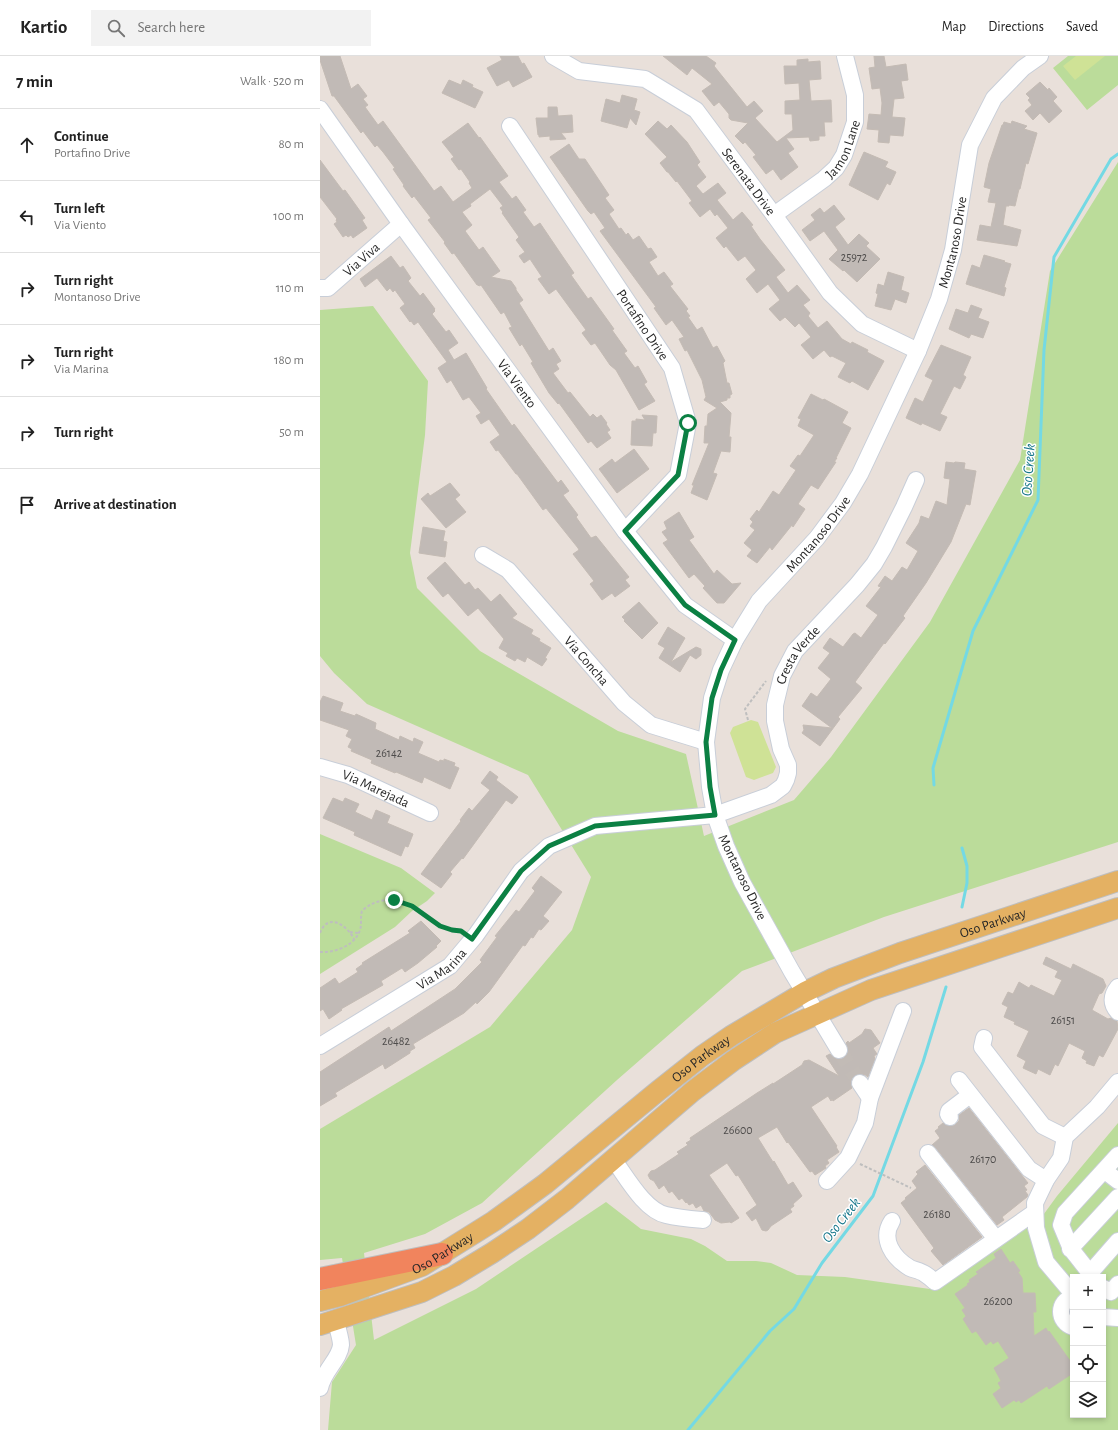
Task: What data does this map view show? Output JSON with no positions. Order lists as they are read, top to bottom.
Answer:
{
  "streets": {
    "main road": ["Oso Parkway"],
    "street": [
      "Jamon Lane",
      "Serenata Drive",
      "Montanoso Drive",
      "Via Viva",
      "Portafino Drive",
      "Via Viento",
      "Cresta Verde",
      "Via Concha",
      "Via Marejada",
      "Via Marina"
    ]
  },
  "crossings": [
    ["Jamon Lane", "Serenata Drive"],
    ["Serenata Drive", "Montanoso Drive"],
    ["Montanoso Drive", "Via Viento"],
    ["Montanoso Drive", "Cresta Verde"],
    ["Montanoso Drive", "Via Concha"],
    ["Montanoso Drive", "Oso Parkway"],
    ["Montanoso Drive", "Via Marina"],
    ["Via Viva", "Via Viento"],
    ["Portafino Drive", "Via Viento"],
    ["Cresta Verde", "Via Marina"]
  ],
  "water": ["Oso Creek"],
  "house_numbers": [
    "25972",
    "26142",
    "26151",
    "26482",
    "26600",
    "26170",
    "26180",
    "26200"
  ],
  "page": {
    "header": "Kartio",
    "search": "Search here",
    "nav": ["Map", "Directions", "Saved"],
    "heading": ["7 min", "Walk · 520 m"],
    "list": [
      ["Continue", "Portafino Drive", "80 m"],
      ["Turn left", "Via Viento", "100 m"],
      ["Turn right", "Montanoso Drive", "110 m"],
      ["Turn right", "Via Marina", "180 m"],
      ["Turn right", "50 m"],
      "Arrive at destination"
    ],
    "map_buttons": ["+", "−"]
  }
}
